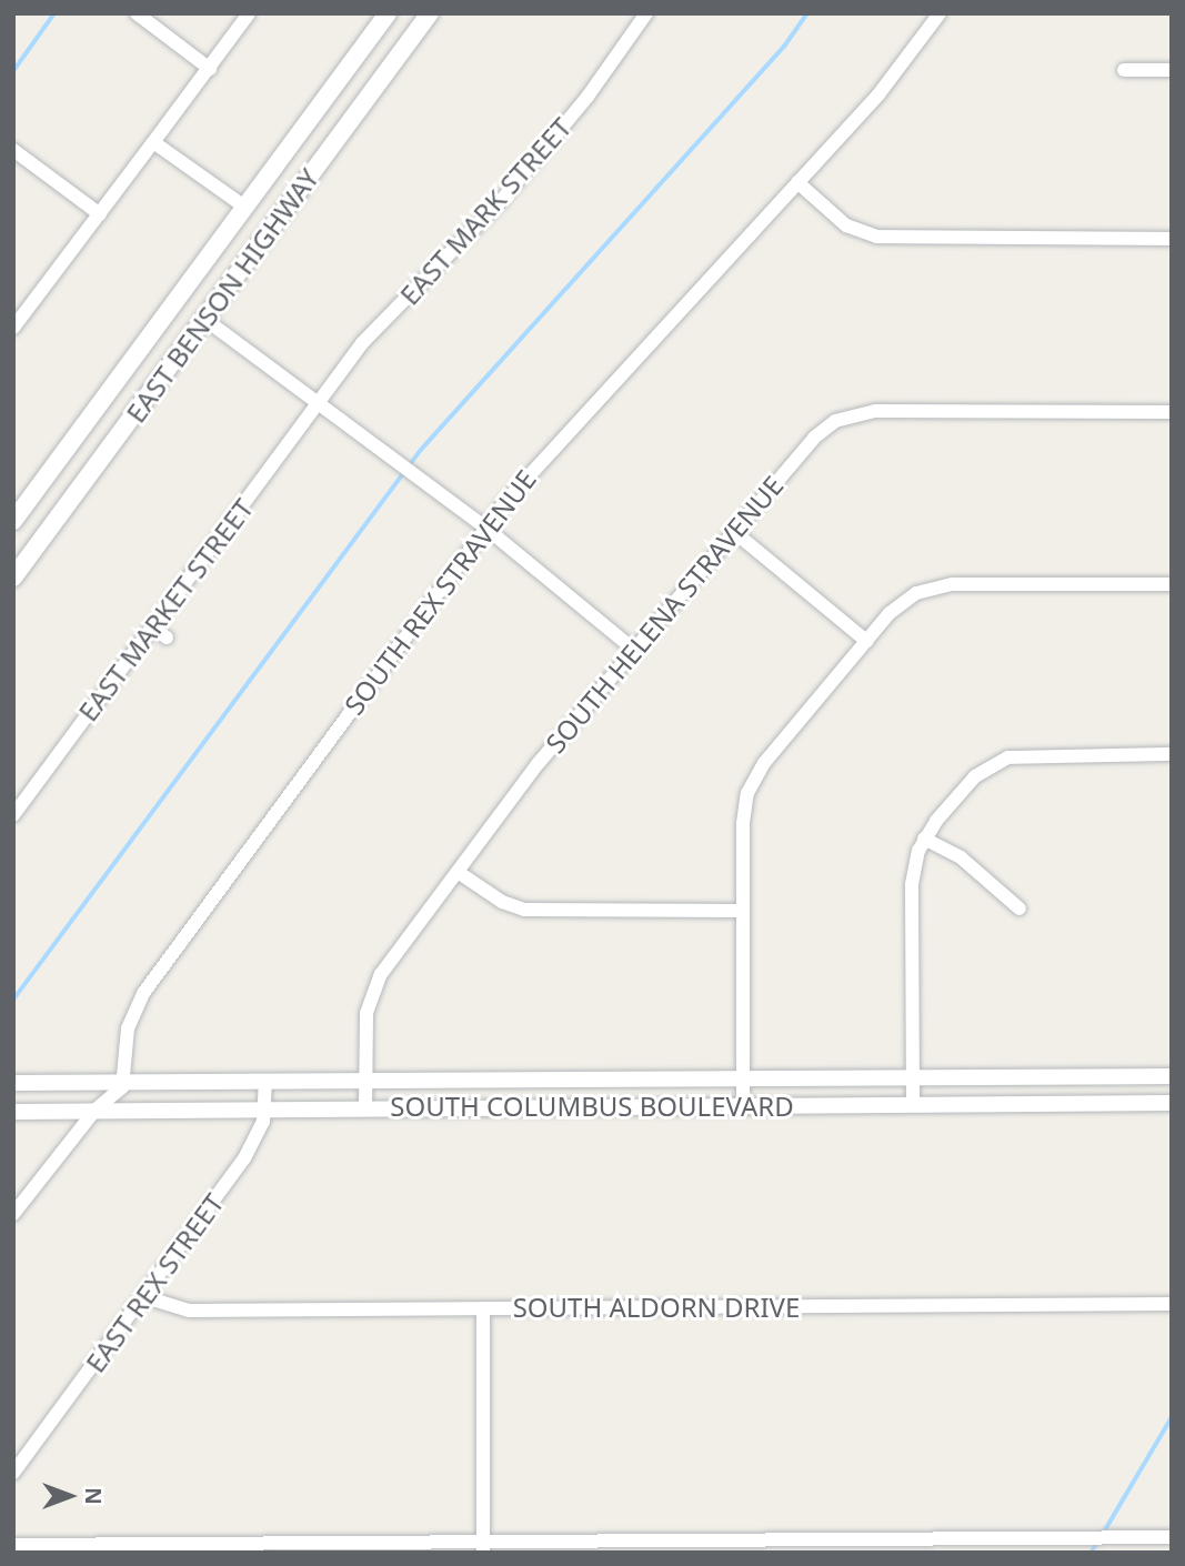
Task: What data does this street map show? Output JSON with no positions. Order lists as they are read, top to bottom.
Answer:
{
  "streets": {
    "main road": ["EAST BENSON HIGHWAY"],
    "street": [
      "EAST MARK STREET",
      "SOUTH REX STRAVENUE",
      "EAST MARKET STREET",
      "SOUTH HELENA STRAVENUE",
      "SOUTH COLUMBUS BOULEVARD",
      "EAST REX STREET",
      "SOUTH ALDORN DRIVE"
    ]
  },
  "crossings": [
    ["EAST MARK STREET", "EAST MARKET STREET"],
    ["SOUTH REX STRAVENUE", "SOUTH COLUMBUS BOULEVARD"],
    ["SOUTH HELENA STRAVENUE", "SOUTH COLUMBUS BOULEVARD"],
    ["SOUTH COLUMBUS BOULEVARD", "EAST REX STREET"],
    ["EAST REX STREET", "SOUTH ALDORN DRIVE"]
  ],
  "north": "right"
}
